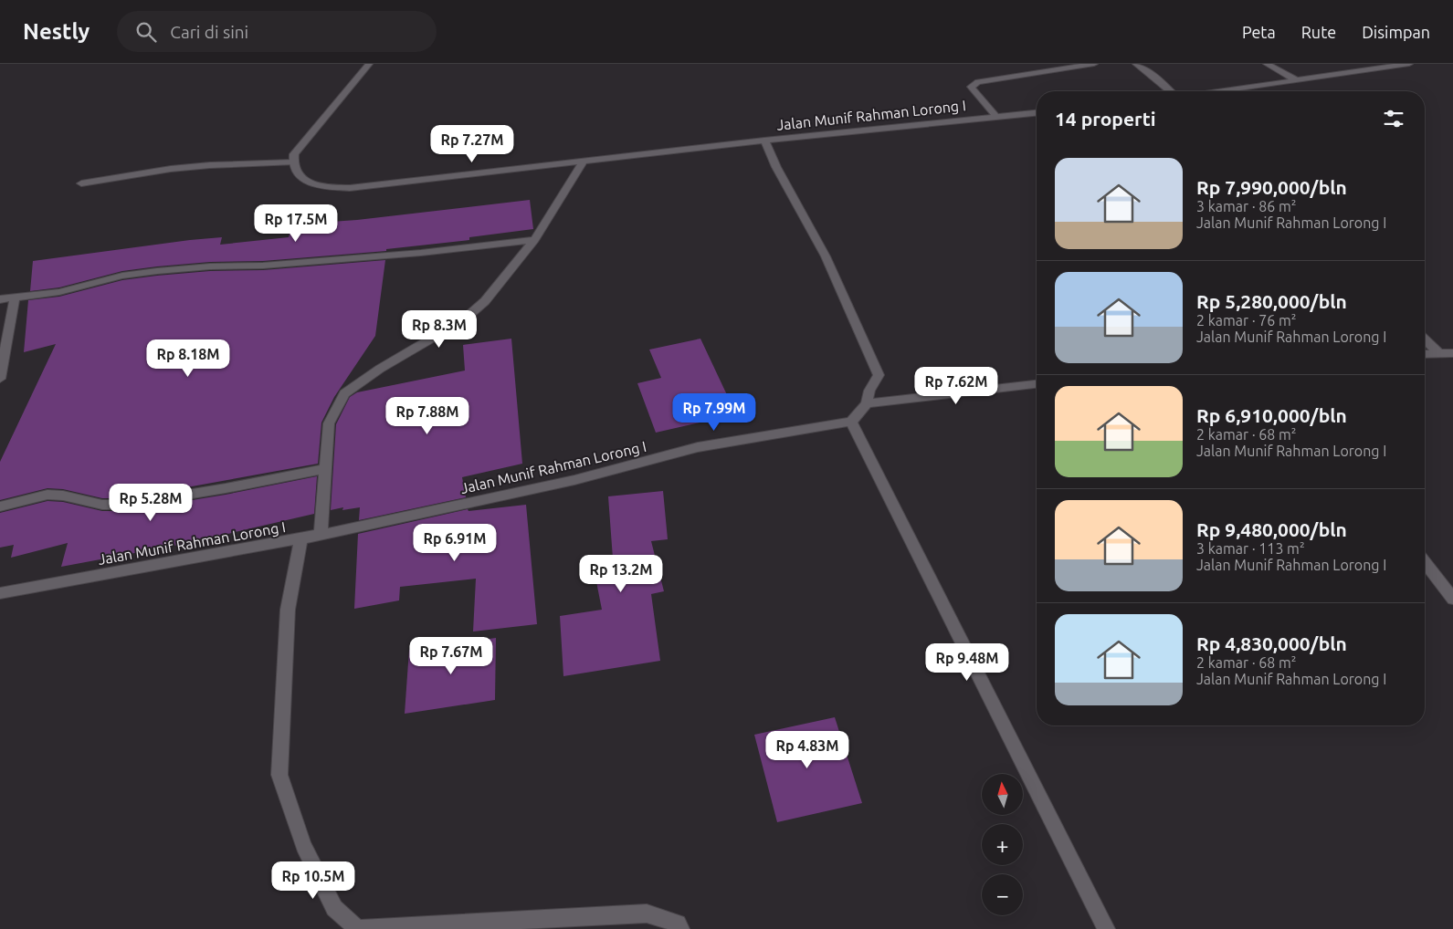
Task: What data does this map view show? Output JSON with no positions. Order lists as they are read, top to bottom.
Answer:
{
  "streets": {
    "street": ["Jalan Munif Rahman Lorong I"]
  },
  "north": "top",
  "page": {
    "header": "Nestly",
    "search": "Cari di sini",
    "nav": ["Peta", "Rute", "Disimpan"],
    "heading": "14 properti",
    "price": [
      "Rp 7.27M",
      "Rp 17.5M",
      "Rp 8.3M",
      "Rp 8.18M",
      "Rp 7.62M",
      "Rp 7.99M",
      "Rp 7.88M",
      "Rp 5.28M",
      "Rp 6.91M",
      "Rp 13.2M",
      "Rp 7.67M",
      "Rp 9.48M",
      "Rp 4.83M",
      "Rp 10.5M"
    ],
    "list": [
      {
        "name": "Rp 7,990,000/bln",
        "note": "3 kamar · 86 m² · Jalan Munif Rahman Lorong I"
      },
      {
        "name": "Rp 5,280,000/bln",
        "note": "2 kamar · 76 m² · Jalan Munif Rahman Lorong I"
      },
      {
        "name": "Rp 6,910,000/bln",
        "note": "2 kamar · 68 m² · Jalan Munif Rahman Lorong I"
      },
      {
        "name": "Rp 9,480,000/bln",
        "note": "3 kamar · 113 m² · Jalan Munif Rahman Lorong I"
      },
      {
        "name": "Rp 4,830,000/bln",
        "note": "2 kamar · 68 m² · Jalan Munif Rahman Lorong I"
      }
    ],
    "map_buttons": ["+", "−"]
  }
}
